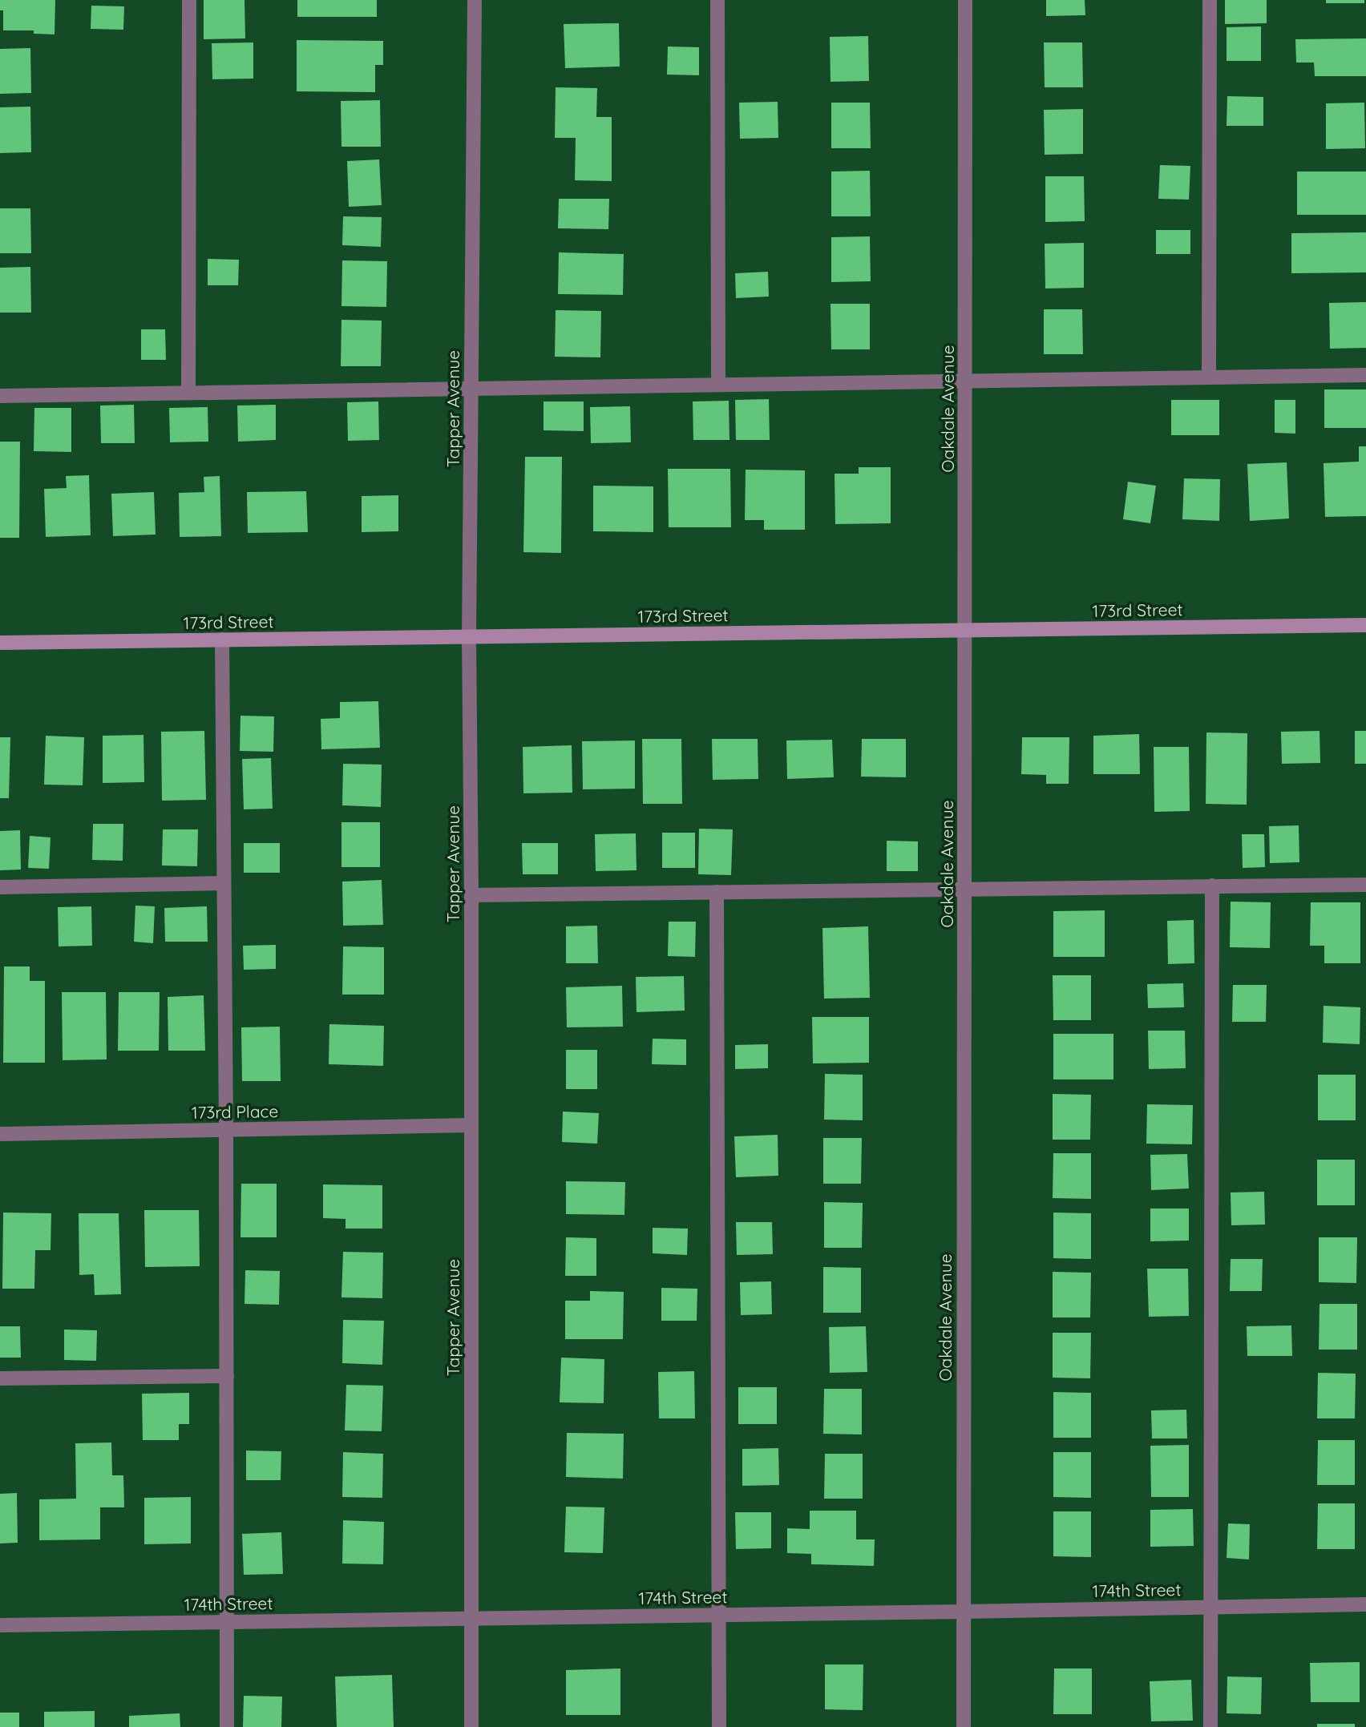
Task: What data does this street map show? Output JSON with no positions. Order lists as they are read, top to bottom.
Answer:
{
  "streets": {
    "street": [
      "Tapper Avenue",
      "Oakdale Avenue",
      "173rd Street",
      "173rd Place",
      "174th Street"
    ]
  },
  "crossings": [
    ["Tapper Avenue", "173rd Street"],
    ["Tapper Avenue", "173rd Place"],
    ["Tapper Avenue", "174th Street"],
    ["Oakdale Avenue", "173rd Street"],
    ["Oakdale Avenue", "174th Street"]
  ]
}
